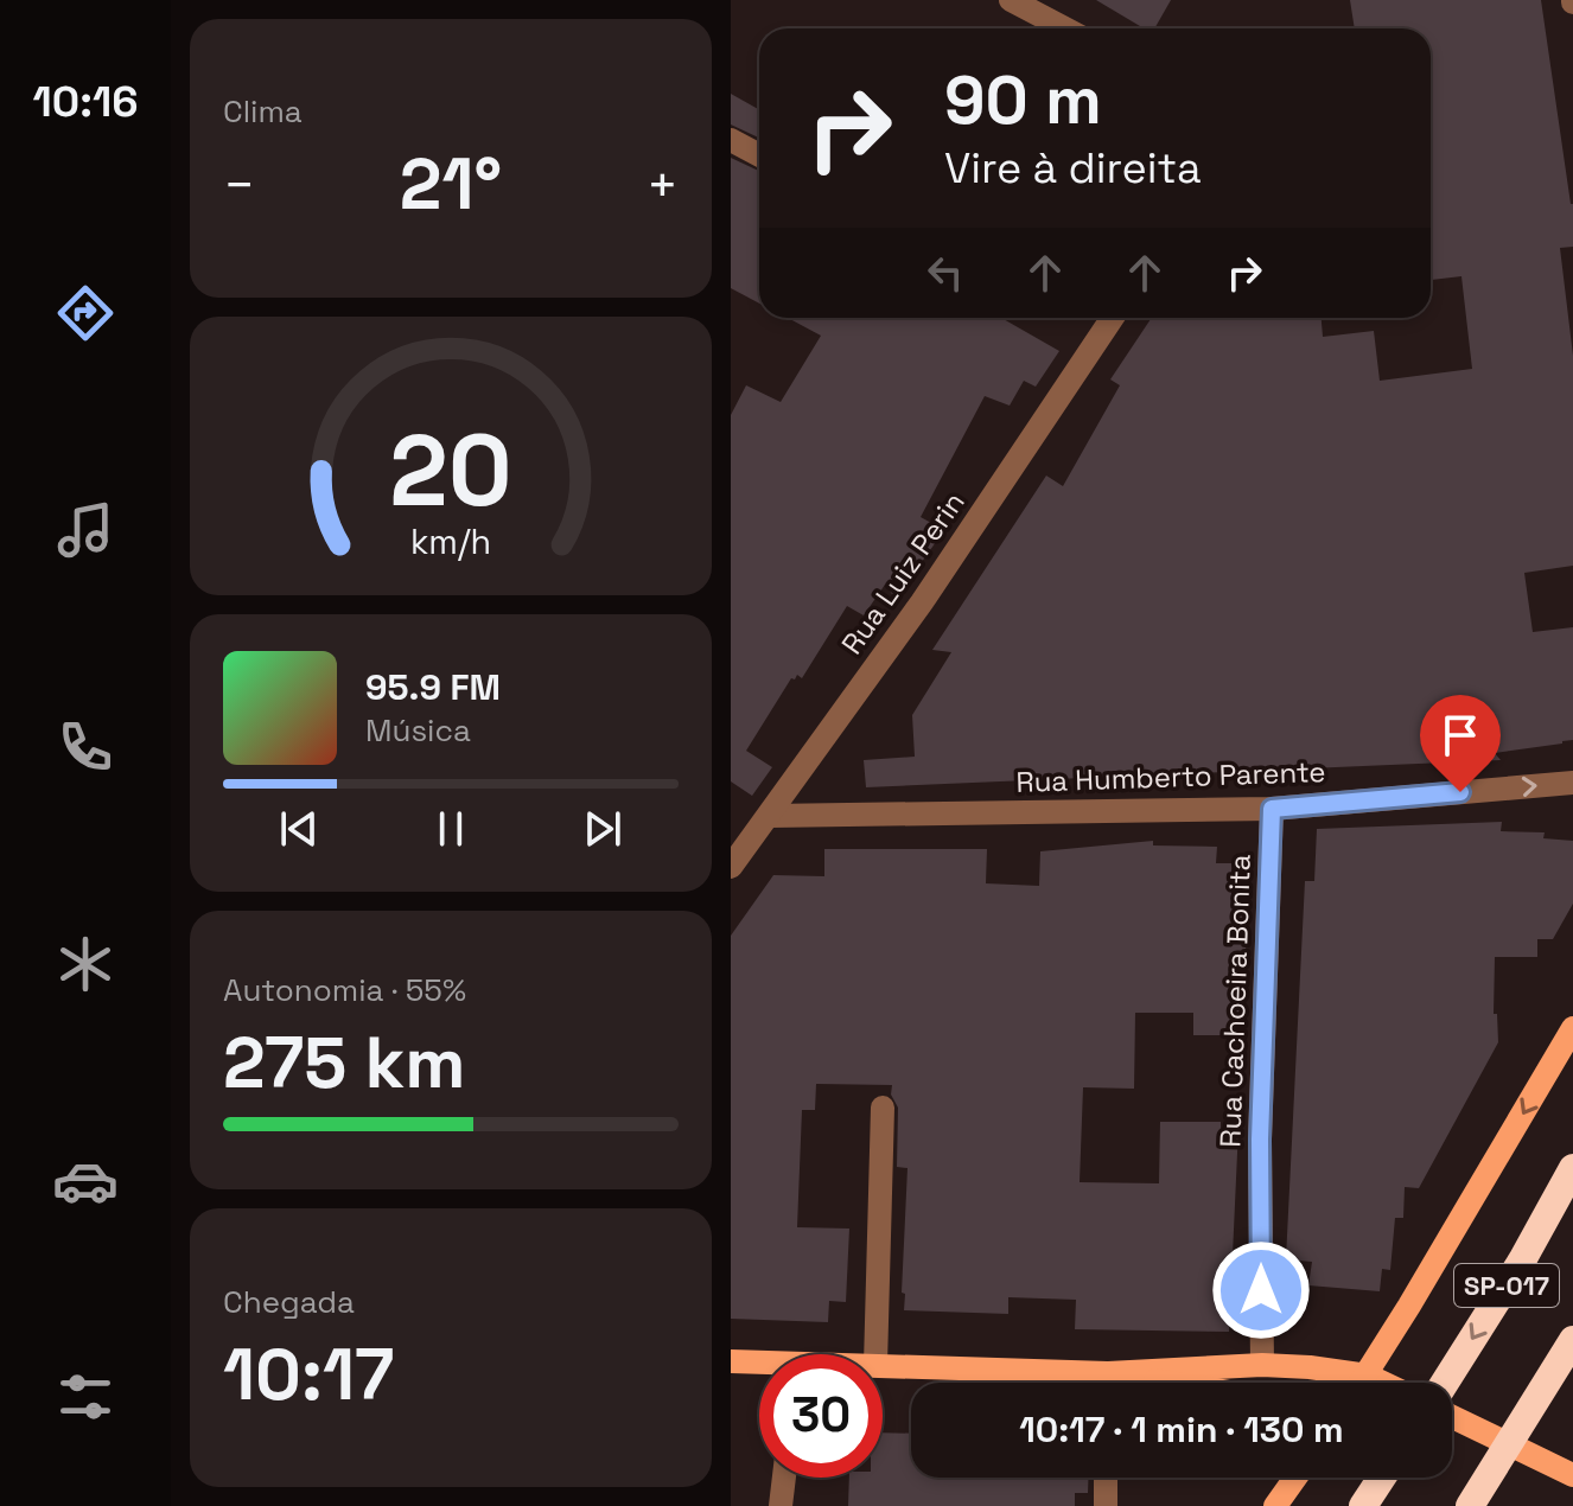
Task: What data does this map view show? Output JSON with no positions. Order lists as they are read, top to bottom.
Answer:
{
  "streets": {
    "highway": ["SP-017"],
    "street": ["Rua Luiz Perin", "Rua Humberto Parente", "Rua Cachoeira Bonita"]
  },
  "crossings": [
    ["Rua Luiz Perin", "Rua Humberto Parente"],
    ["Rua Humberto Parente", "Rua Cachoeira Bonita"]
  ],
  "one_way": ["Rua Humberto Parente"],
  "page": {
    "tabs": "10:16",
    "tile": [
      "Clima",
      ["Autonomia · 55%", "275 km"],
      ["Chegada", "10:17"]
    ],
    "turn": ["90 m", "Vire à direita"],
    "heat": ["−", "21°", "+"],
    "song": ["95.9 FM", "Música"],
    "limit": "30",
    "trip": "10:17 · 1 min · 130 m",
    "gauge": ["20", "km/h"]
  }
}
